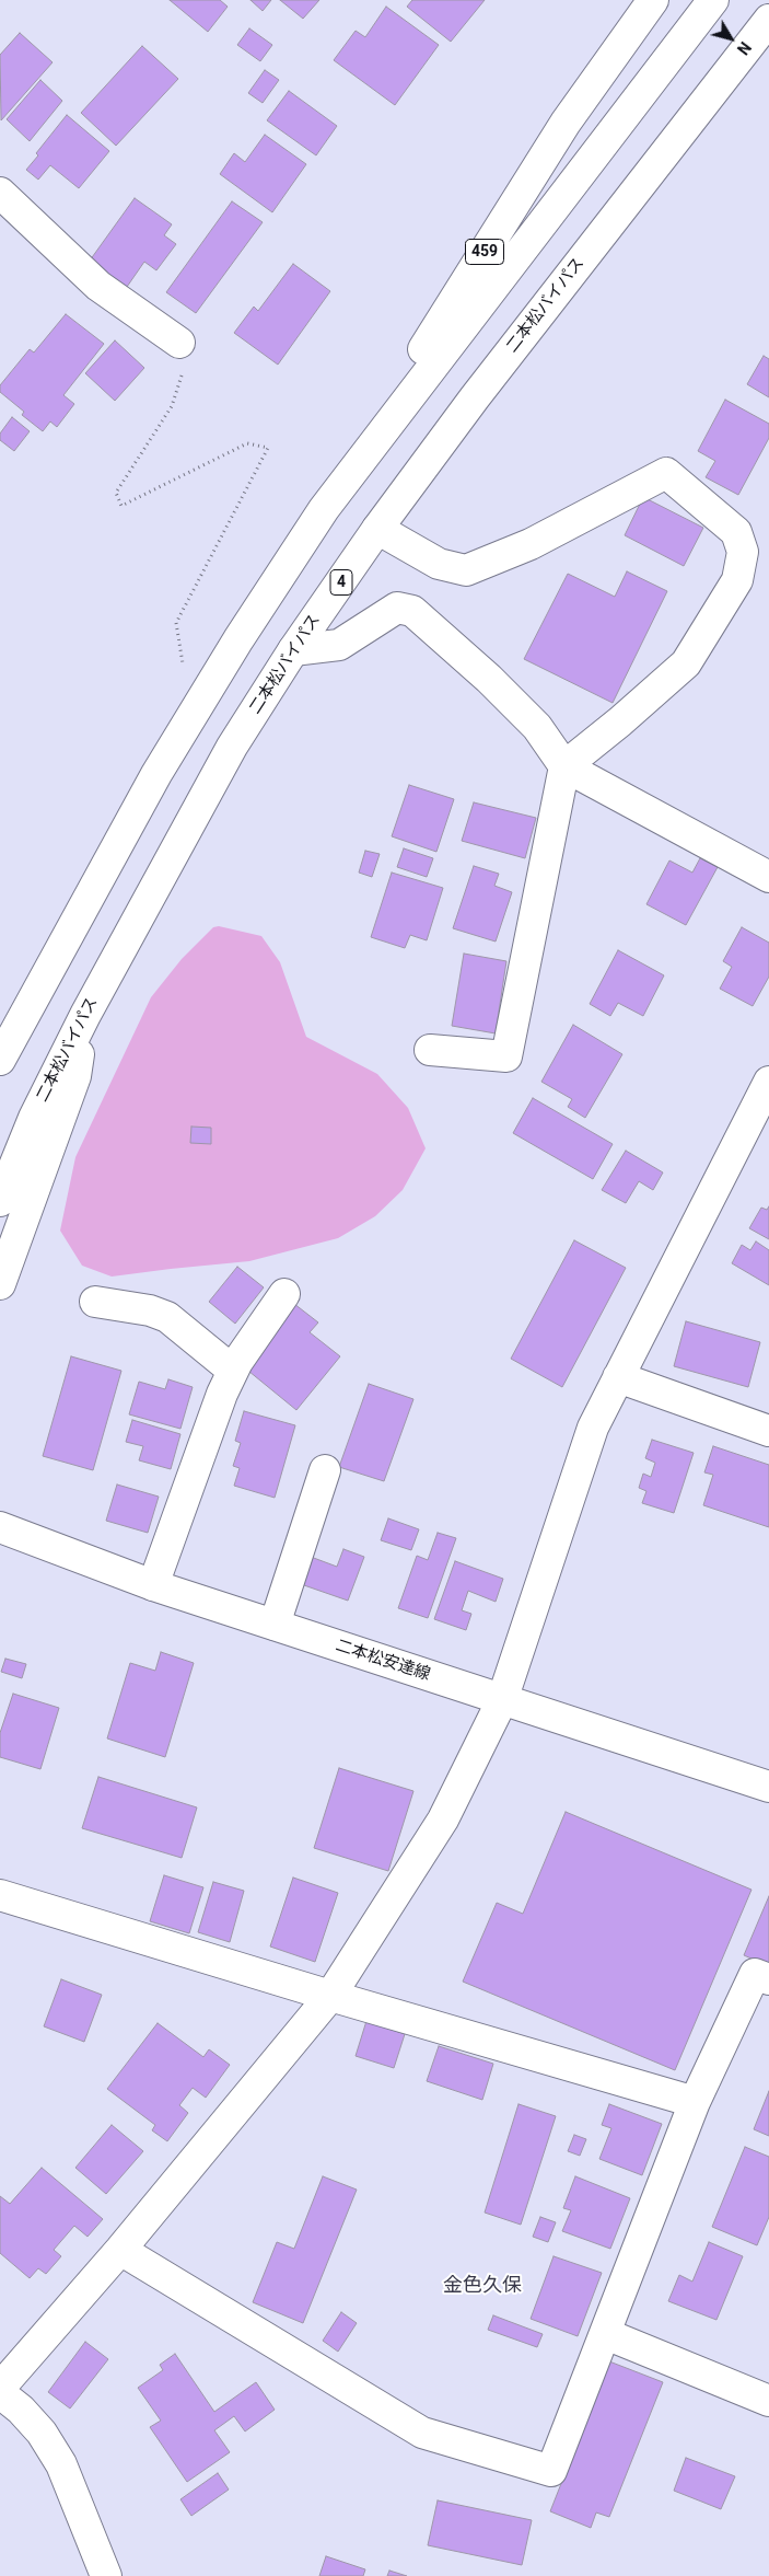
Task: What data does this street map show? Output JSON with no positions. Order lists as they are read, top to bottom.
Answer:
{
  "streets": {
    "main road": [
      "459",
      "二本松バイパス",
      "4",
      "二本松安達線"
    ]
  },
  "districts": ["金色久保"],
  "north": "bottom right"
}
